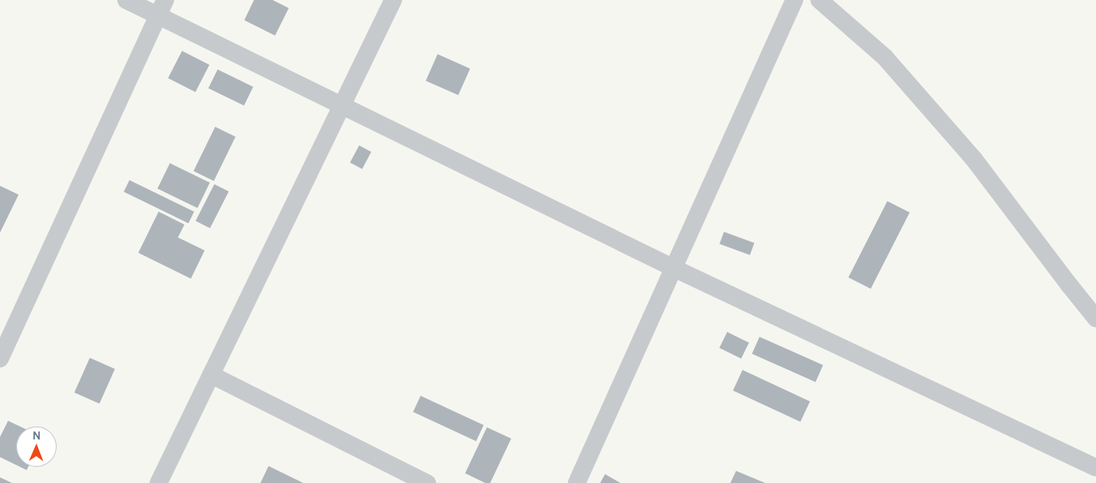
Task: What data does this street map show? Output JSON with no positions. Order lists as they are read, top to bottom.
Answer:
{
  "north": "top"
}
